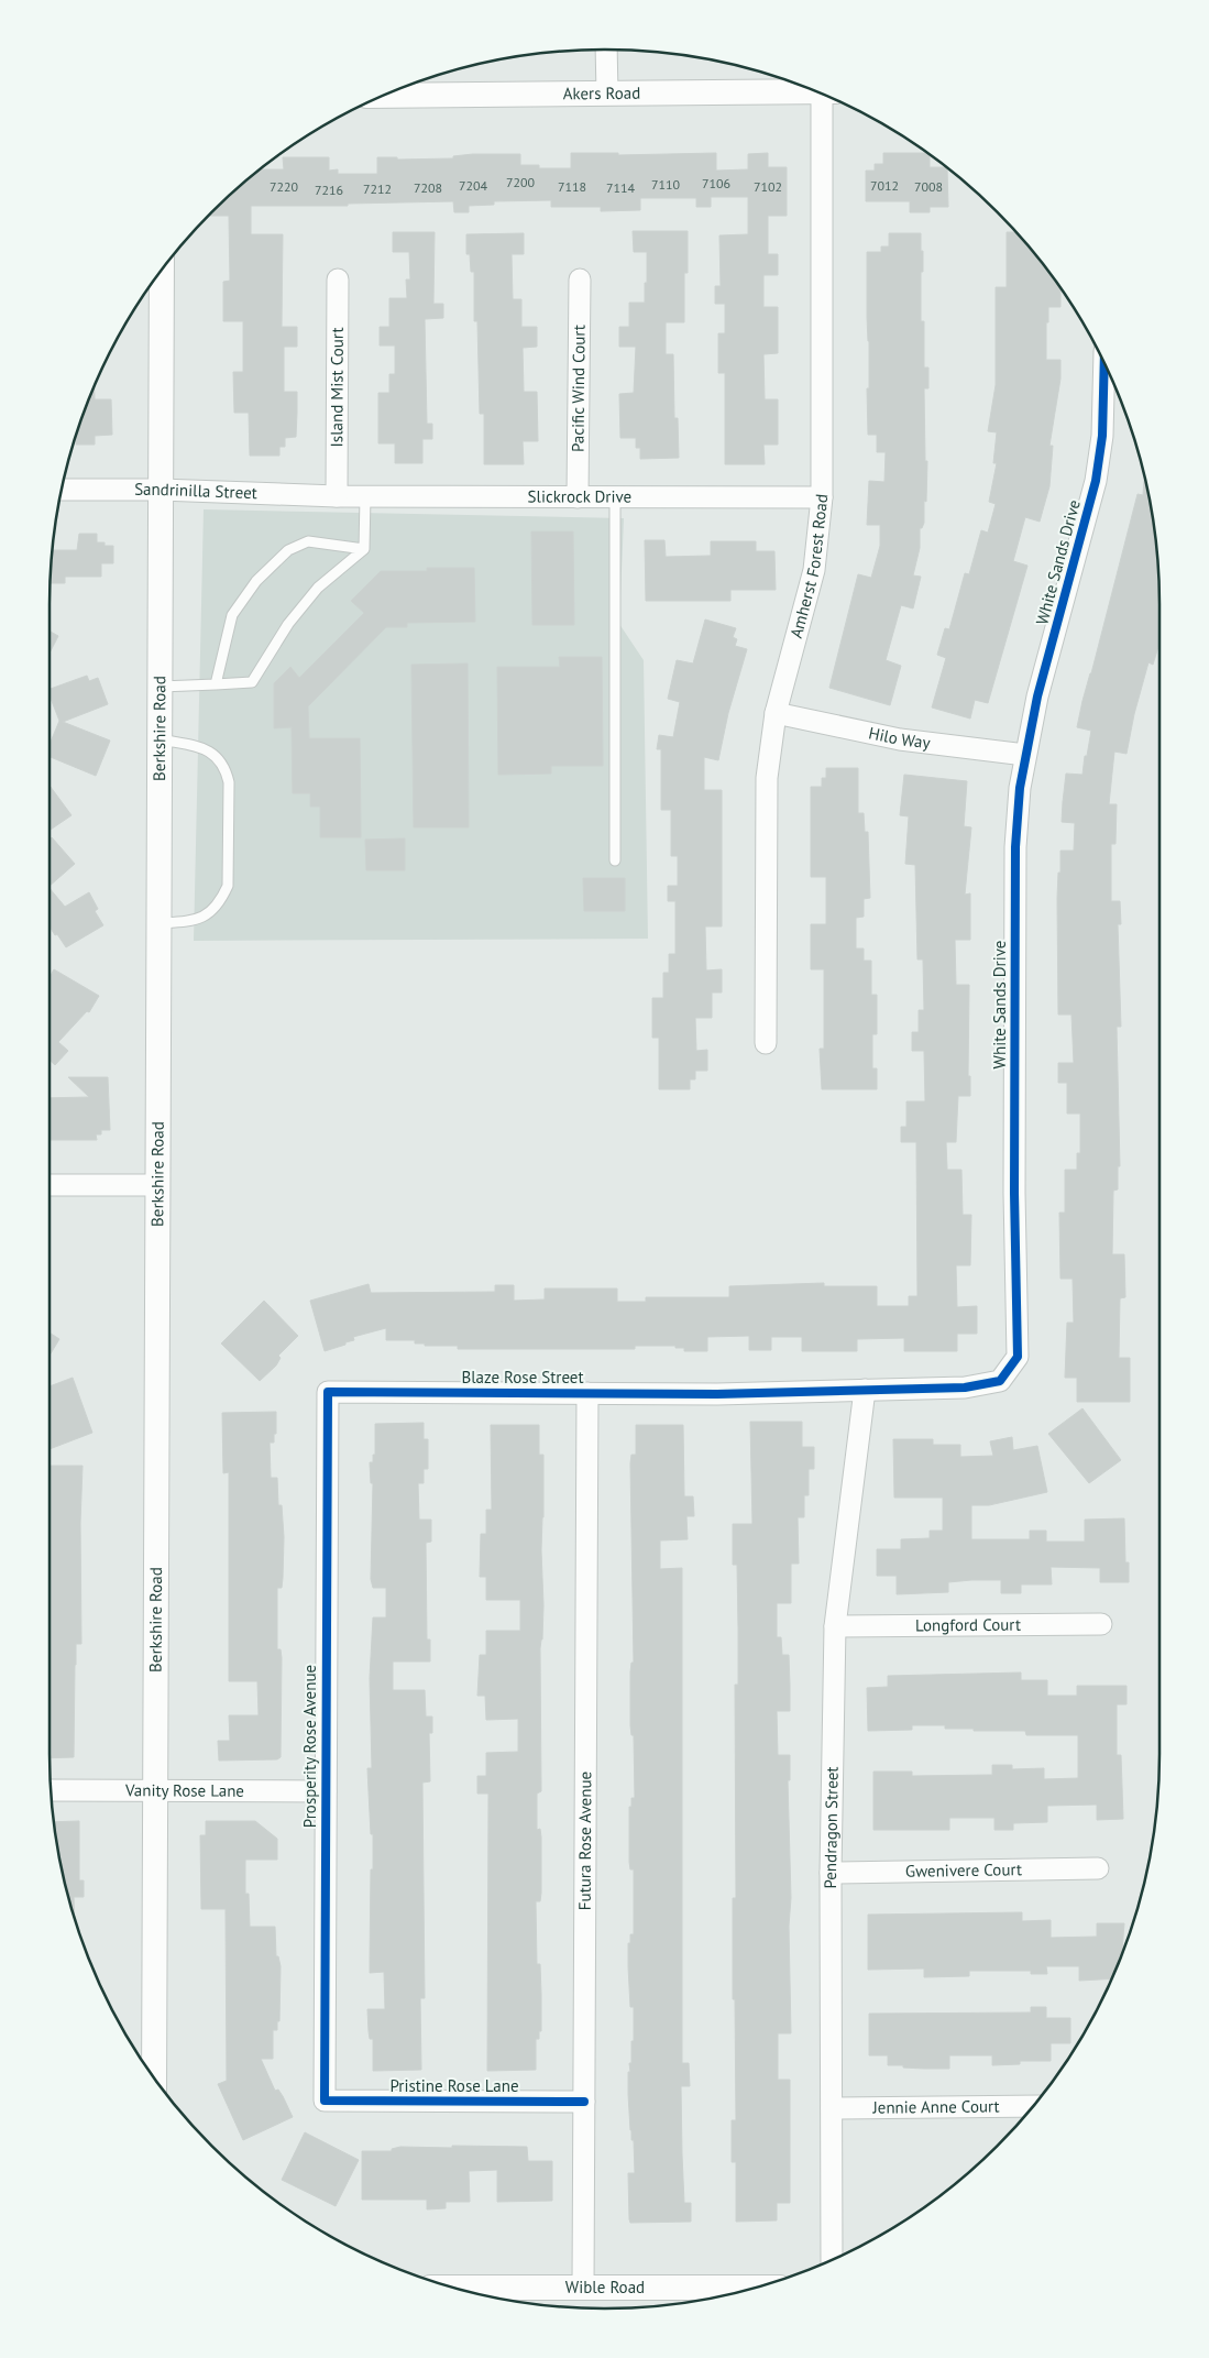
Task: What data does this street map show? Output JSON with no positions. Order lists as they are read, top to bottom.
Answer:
{
  "streets": {
    "street": [
      "Akers Road",
      "Island Mist Court",
      "Pacific Wind Court",
      "Sandrinilla Street",
      "Slickrock Drive",
      "White Sands Drive",
      "Amherst Forest Road",
      "Berkshire Road",
      "Hilo Way",
      "Blaze Rose Street",
      "Longford Court",
      "Prosperity Rose Avenue",
      "Vanity Rose Lane",
      "Pendragon Street",
      "Futura Rose Avenue",
      "Gwenivere Court",
      "Pristine Rose Lane",
      "Jennie Anne Court",
      "Wible Road"
    ]
  },
  "crossings": [
    ["Island Mist Court", "Sandrinilla Street"],
    ["Island Mist Court", "Slickrock Drive"],
    ["Pacific Wind Court", "Slickrock Drive"],
    ["Sandrinilla Street", "Slickrock Drive"],
    ["Sandrinilla Street", "Berkshire Road"],
    ["Slickrock Drive", "Amherst Forest Road"],
    ["White Sands Drive", "Hilo Way"],
    ["White Sands Drive", "Blaze Rose Street"],
    ["White Sands Drive", "Pendragon Street"],
    ["Amherst Forest Road", "Hilo Way"],
    ["Berkshire Road", "Vanity Rose Lane"],
    ["Blaze Rose Street", "Prosperity Rose Avenue"],
    ["Blaze Rose Street", "Futura Rose Avenue"],
    ["Longford Court", "Pendragon Street"],
    ["Prosperity Rose Avenue", "Vanity Rose Lane"],
    ["Prosperity Rose Avenue", "Pristine Rose Lane"],
    ["Pendragon Street", "Gwenivere Court"],
    ["Pendragon Street", "Jennie Anne Court"],
    ["Futura Rose Avenue", "Pristine Rose Lane"],
    ["Futura Rose Avenue", "Wible Road"]
  ],
  "house_numbers": [
    "7200",
    "7106",
    "7110",
    "7204",
    "7012",
    "7220",
    "7118",
    "7102",
    "7008",
    "7208",
    "7114",
    "7212",
    "7216"
  ]
}
